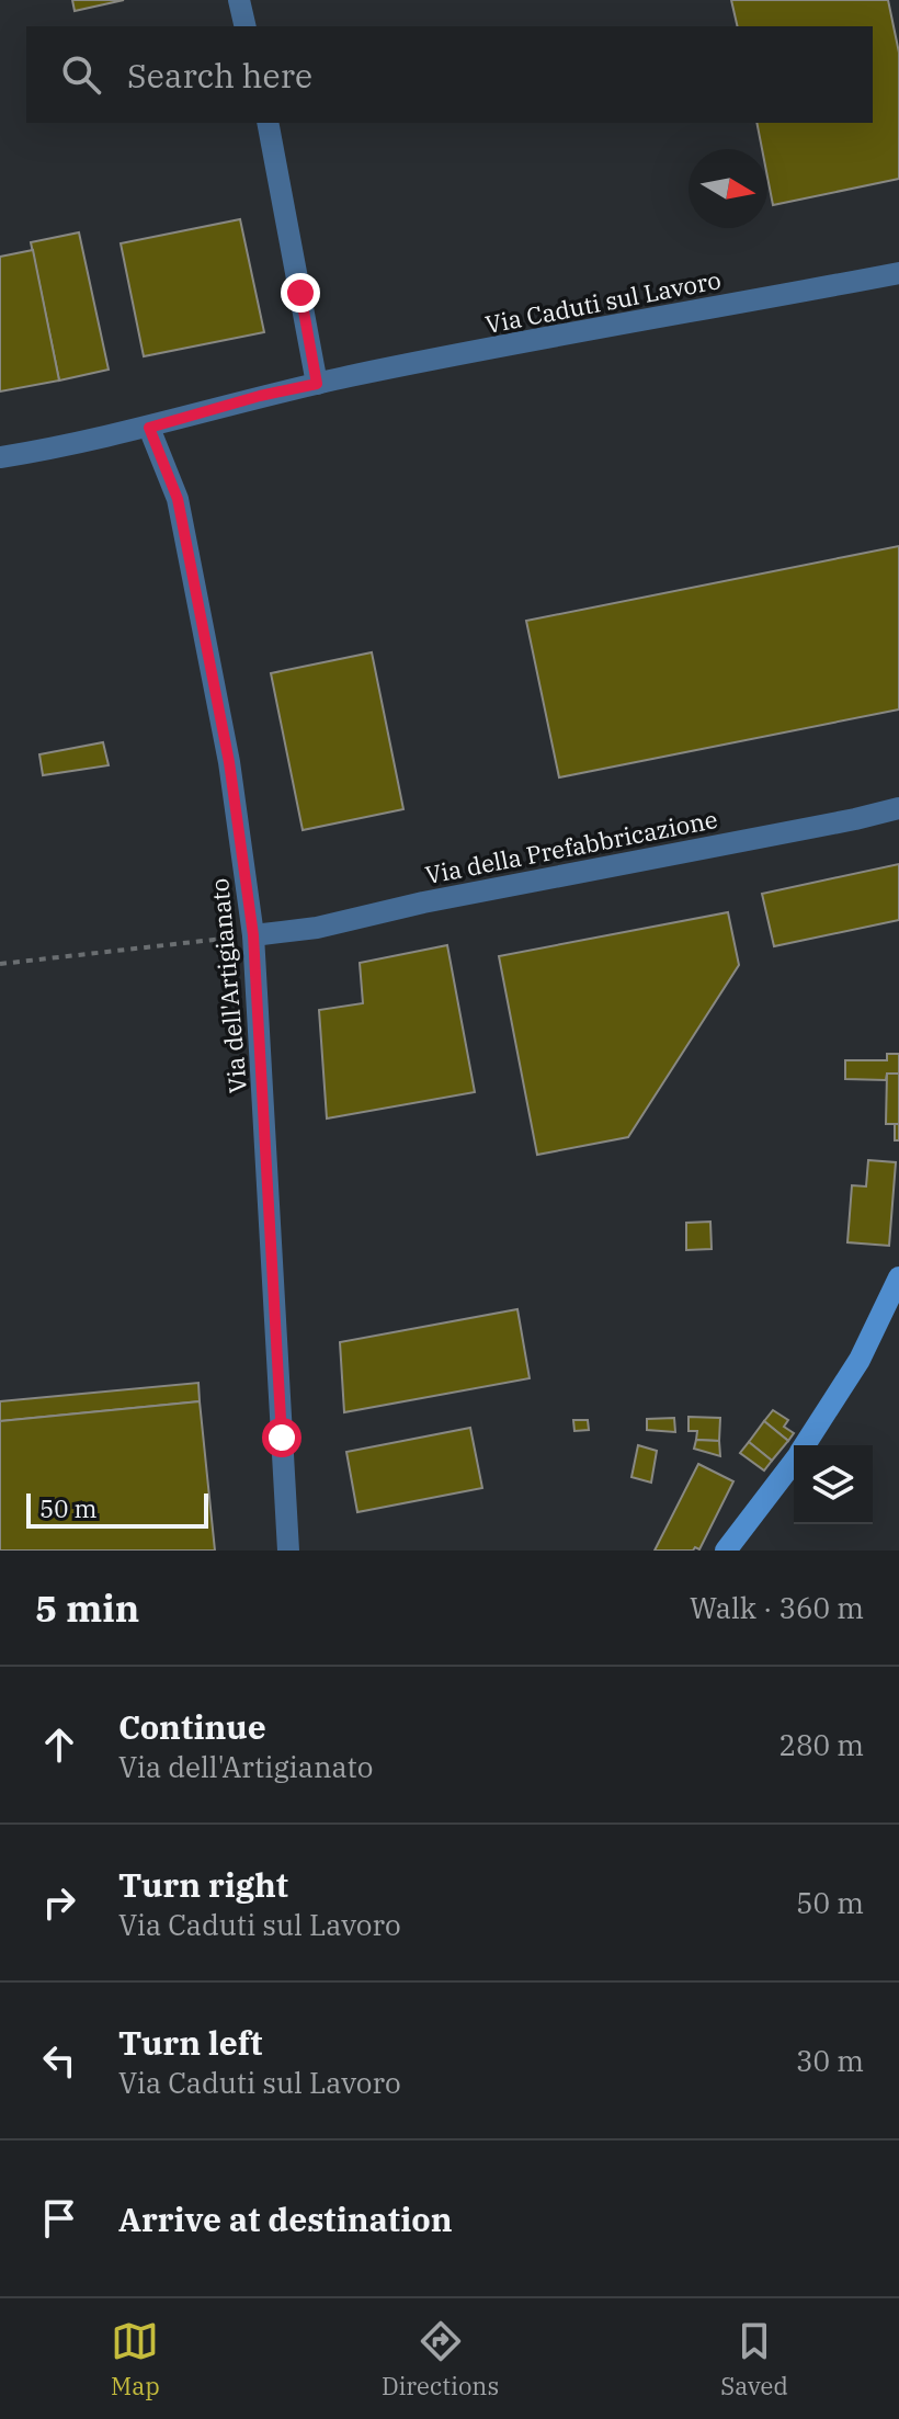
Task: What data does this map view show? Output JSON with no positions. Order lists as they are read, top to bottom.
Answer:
{
  "streets": {
    "street": ["Via Caduti sul Lavoro", "Via della Prefabbricazione", "Via dell'Artigianato"]
  },
  "crossings": [
    ["Via Caduti sul Lavoro", "Via dell'Artigianato"],
    ["Via della Prefabbricazione", "Via dell'Artigianato"]
  ],
  "scale_bar": "50 m",
  "north": "right",
  "page": {
    "search": "Search here",
    "scale": "50 m",
    "heading": ["5 min", "Walk · 360 m"],
    "list": [
      ["Continue", "Via dell'Artigianato", "280 m"],
      ["Turn right", "Via Caduti sul Lavoro", "50 m"],
      ["Turn left", "Via Caduti sul Lavoro", "30 m"],
      "Arrive at destination"
    ],
    "nav": ["Map", "Directions", "Saved"]
  }
}
